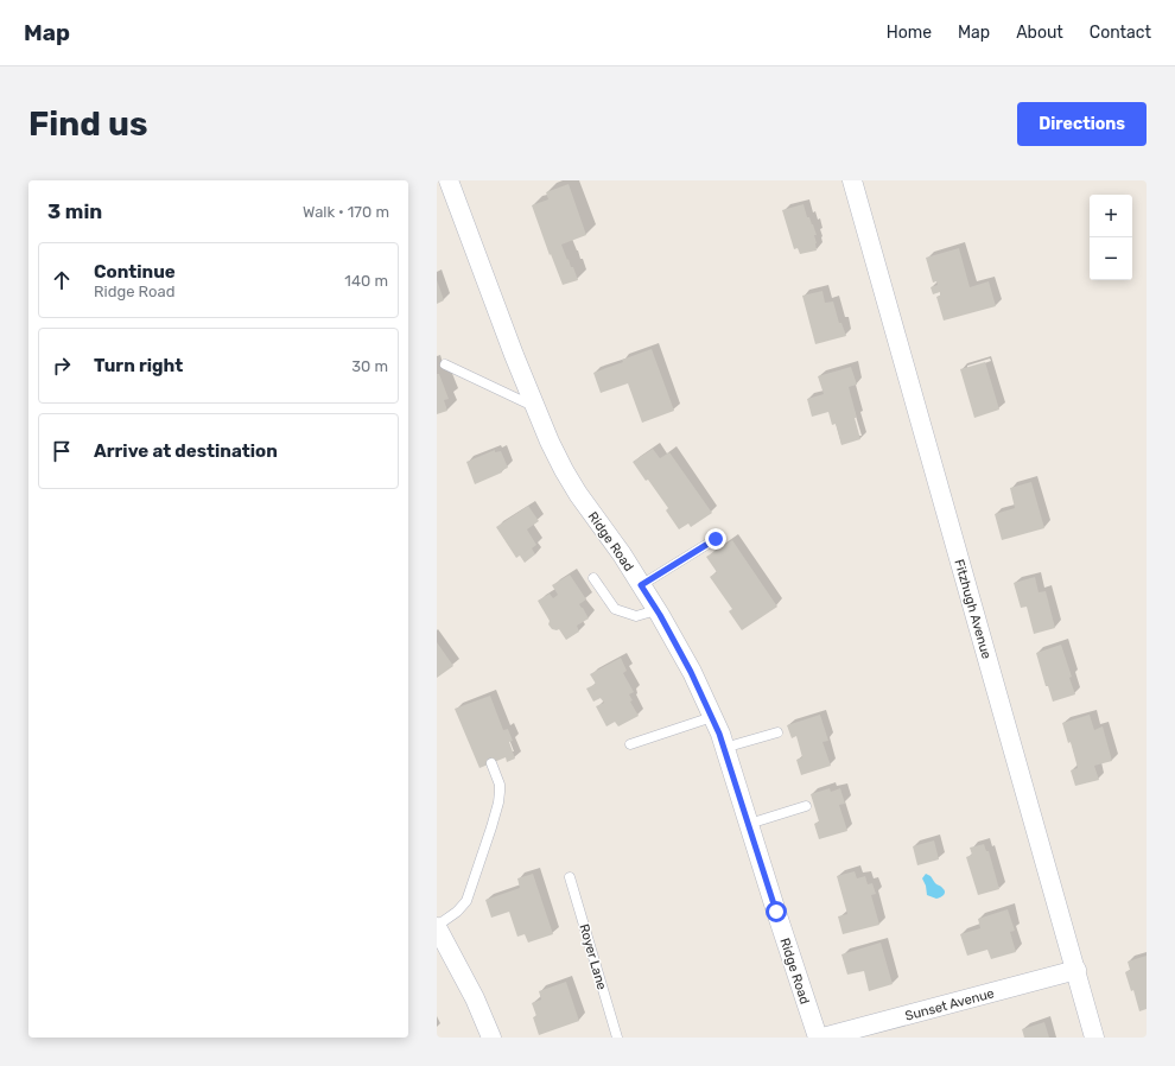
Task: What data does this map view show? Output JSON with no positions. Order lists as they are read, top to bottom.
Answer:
{
  "streets": {
    "street": ["Ridge Road", "Fitzhugh Avenue", "Sunset Avenue"],
    "lane": ["Royer Lane"]
  },
  "crossings": [
    ["Fitzhugh Avenue", "Sunset Avenue"]
  ],
  "page": {
    "header": "Map",
    "nav": [
      "Home",
      "Map",
      "About",
      "Contact"
    ],
    "buttons": "Directions",
    "title": "Find us",
    "heading": ["3 min", "Walk · 170 m"],
    "map_buttons": ["+", "−"],
    "list": [
      ["Continue", "Ridge Road", "140 m"],
      ["Turn right", "30 m"],
      "Arrive at destination"
    ]
  }
}
